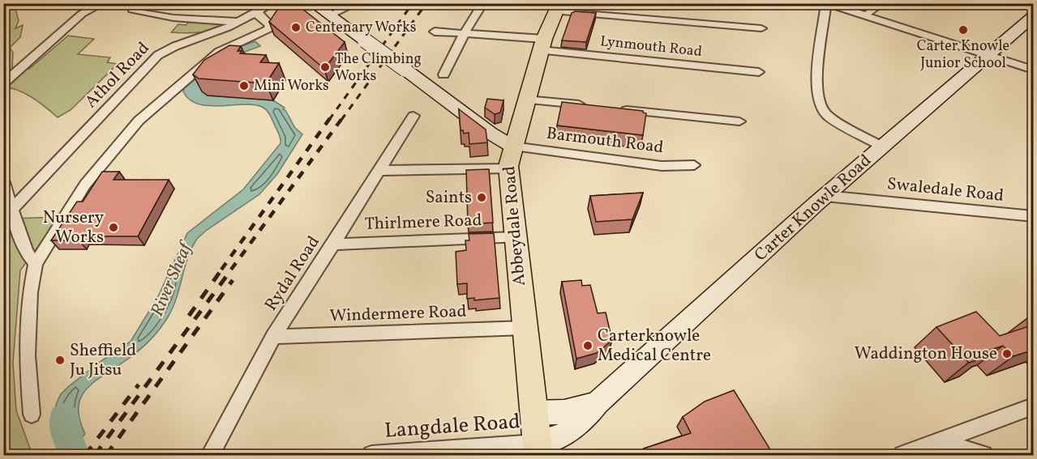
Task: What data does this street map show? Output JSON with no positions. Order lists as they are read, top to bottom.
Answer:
{
  "streets": {
    "main road": ["Abbeydale Road"],
    "street": [
      "Lynmouth Road",
      "Athol Road",
      "Barmouth Road",
      "Swaledale Road",
      "Carter Knowle Road",
      "Thirlmere Road",
      "Rydal Road",
      "Windermere Road",
      "Langdale Road"
    ]
  },
  "crossings": [
    ["Lynmouth Road", "Abbeydale Road"],
    ["Barmouth Road", "Abbeydale Road"],
    ["Swaledale Road", "Carter Knowle Road"],
    ["Carter Knowle Road", "Abbeydale Road"],
    ["Carter Knowle Road", "Langdale Road"],
    ["Thirlmere Road", "Abbeydale Road"],
    ["Thirlmere Road", "Rydal Road"],
    ["Abbeydale Road", "Windermere Road"],
    ["Abbeydale Road", "Langdale Road"],
    ["Rydal Road", "Windermere Road"]
  ],
  "water": ["River Sheaf"],
  "places": [
    "Centenary Works",
    "Carter Knowle Junior School",
    "The Climbing Works",
    "Mini Works",
    "Saints",
    "Nursery Works",
    "Carterknowle Medical Centre",
    "Waddington House",
    "Sheffield Ju Jitsu"
  ]
}
